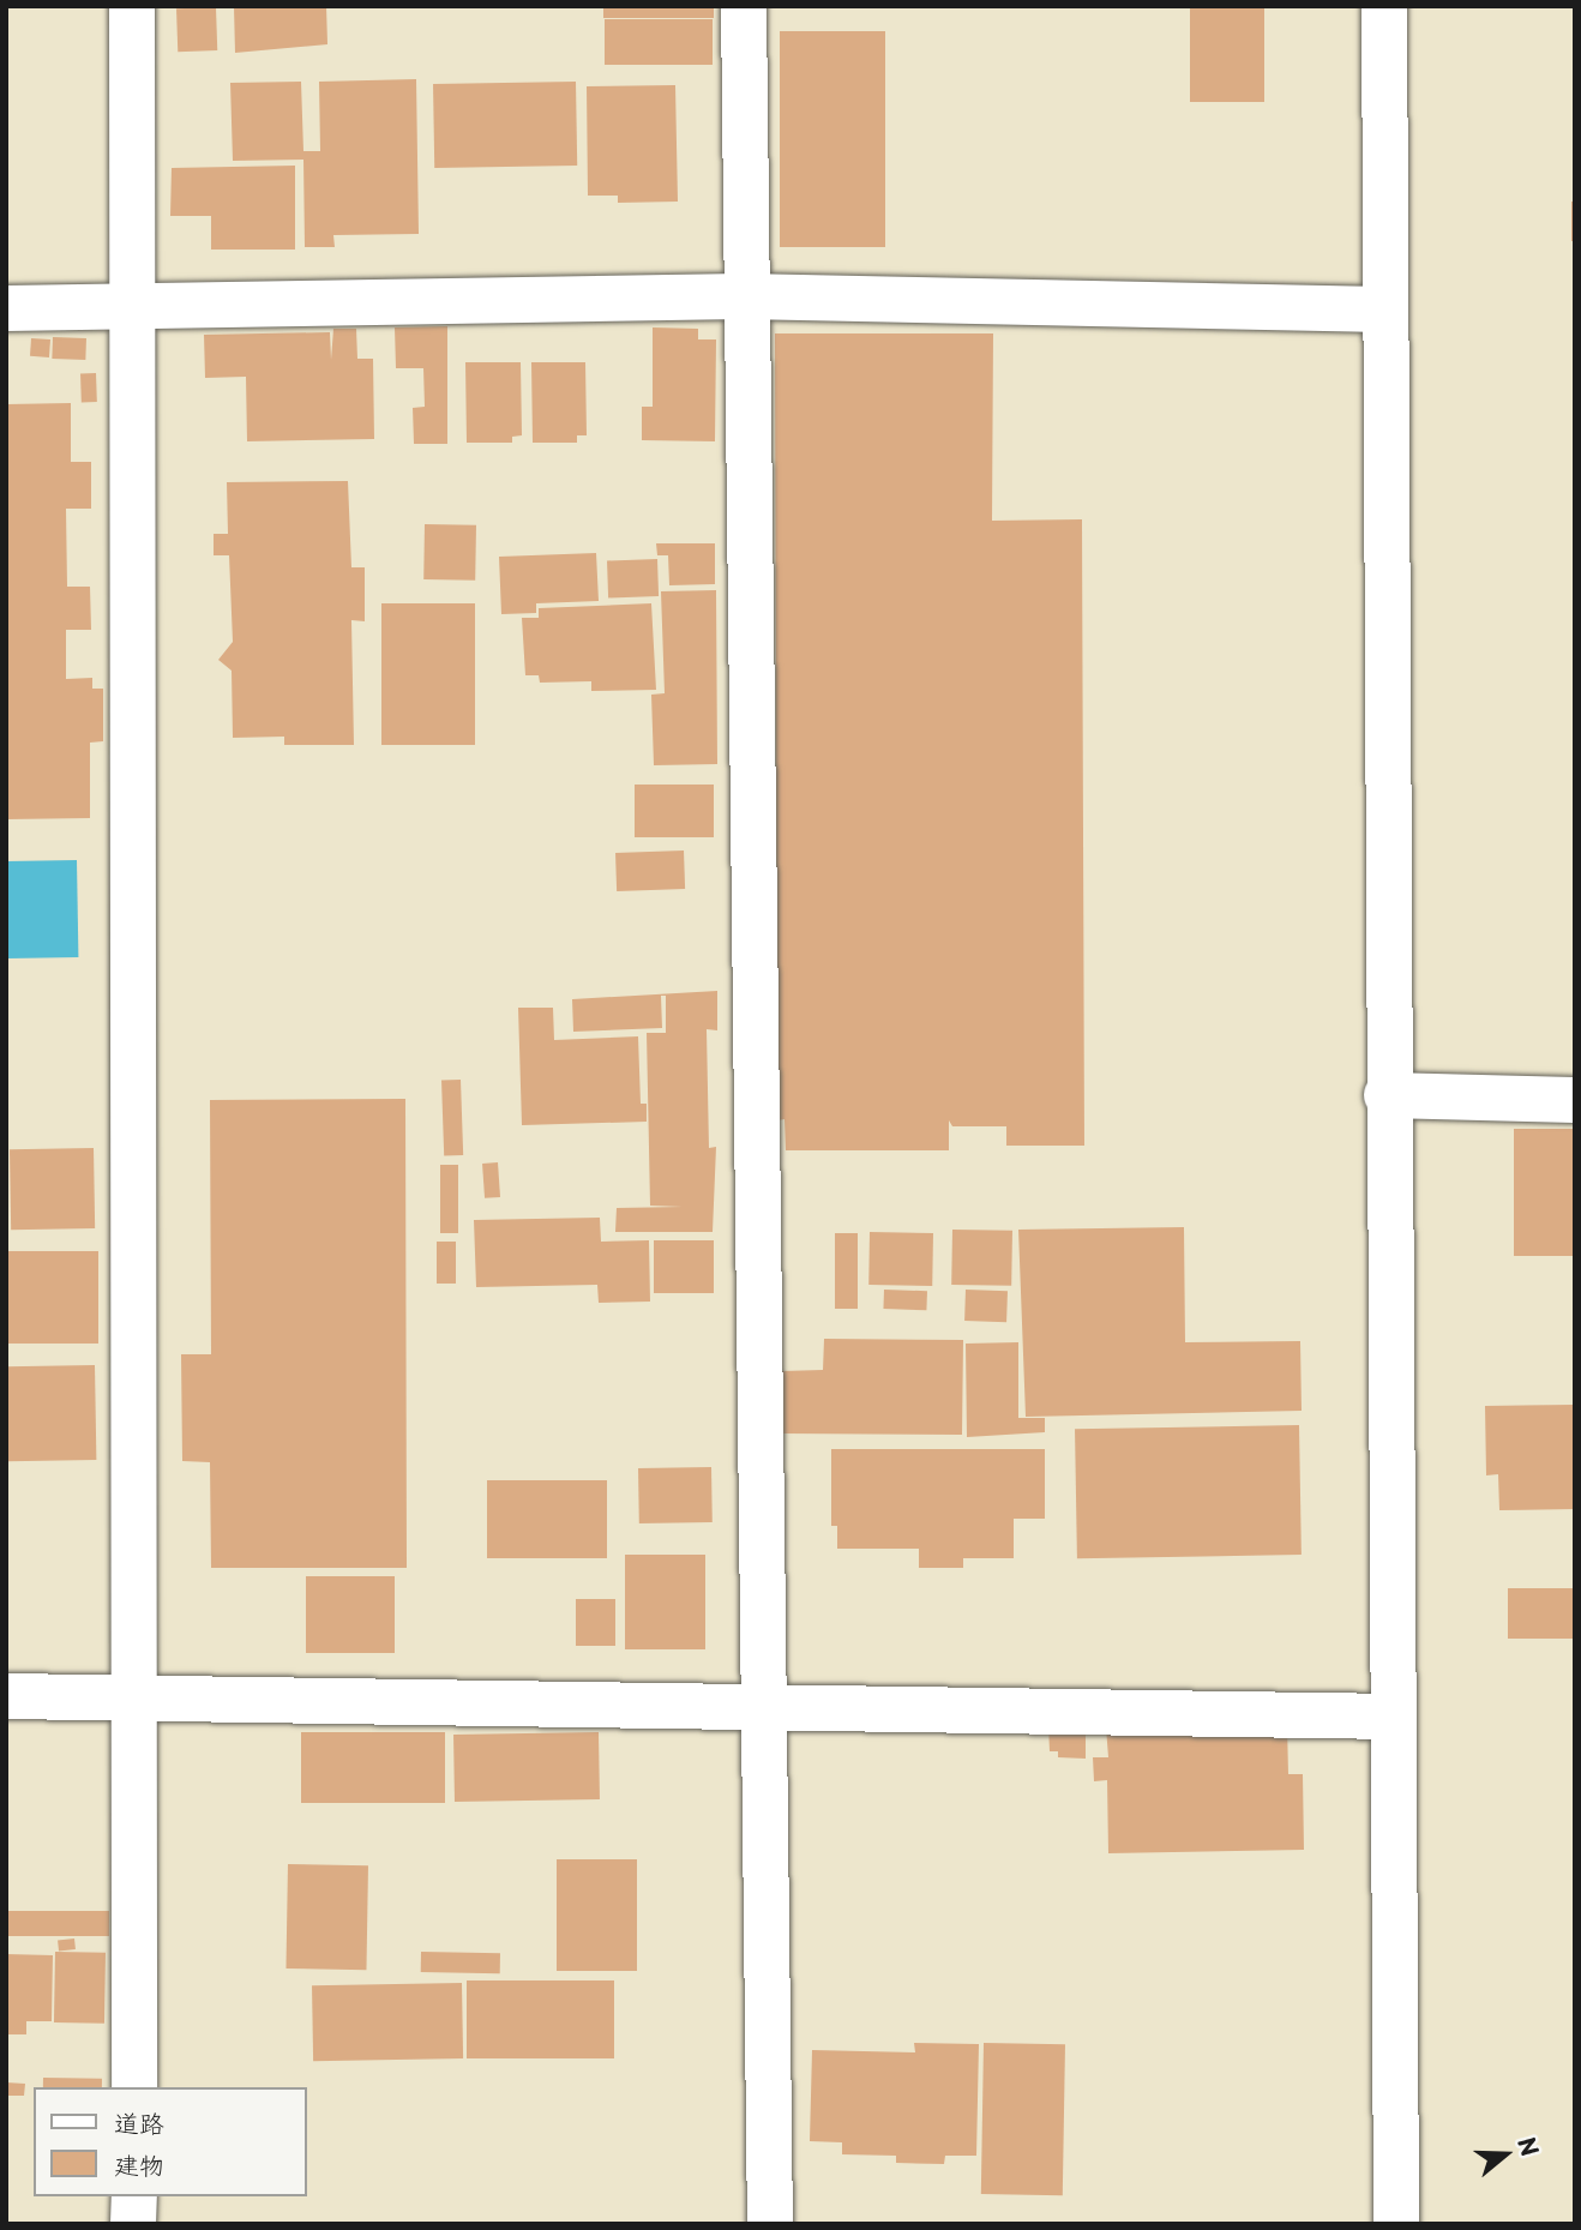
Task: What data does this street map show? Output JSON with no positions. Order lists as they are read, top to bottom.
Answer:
{
  "legend": ["道路", "建物"],
  "north": "right"
}
